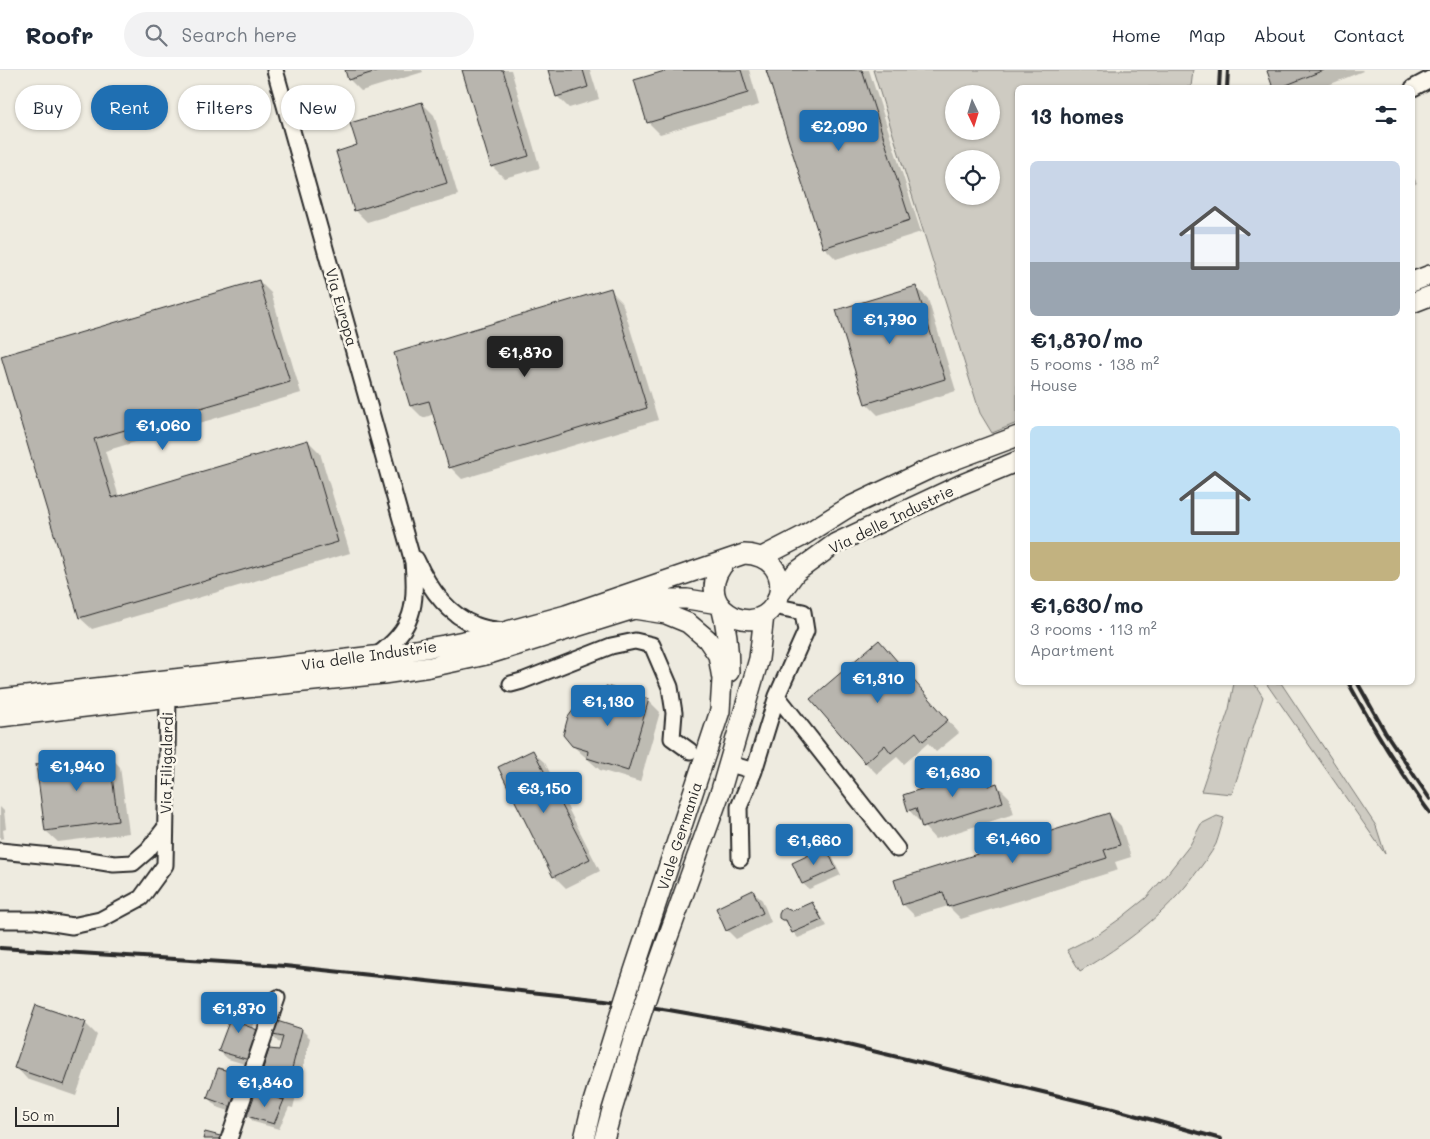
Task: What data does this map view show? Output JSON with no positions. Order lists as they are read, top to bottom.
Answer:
{
  "streets": {
    "street": [
      "Via Europa",
      "Via delle Industrie",
      "Via Filigalardi",
      "Viale Germania"
    ]
  },
  "crossings": [
    ["Via Europa", "Via delle Industrie"],
    ["Via delle Industrie", "Via Filigalardi"],
    ["Via delle Industrie", "Viale Germania"]
  ],
  "scale_bar": "50 m",
  "north": "bottom",
  "page": {
    "header": "Roofr",
    "search": "Search here",
    "nav": [
      "Home",
      "Map",
      "About",
      "Contact"
    ],
    "chip": [
      "Buy",
      "Rent",
      "Filters",
      "New"
    ],
    "heading": "13 homes",
    "price": [
      "€2,090",
      "€1,790",
      "€1,870",
      "€1,060",
      "€1,310",
      "€1,130",
      "€1,940",
      "€1,630",
      "€3,150",
      "€1,460",
      "€1,660",
      "€1,370",
      "€1,840"
    ],
    "list": [
      {
        "name": "€1,870/mo",
        "note": "5 rooms · 138 m² · House"
      },
      {
        "name": "€1,630/mo",
        "note": "3 rooms · 113 m² · Apartment"
      }
    ],
    "scale": "50 m"
  }
}
